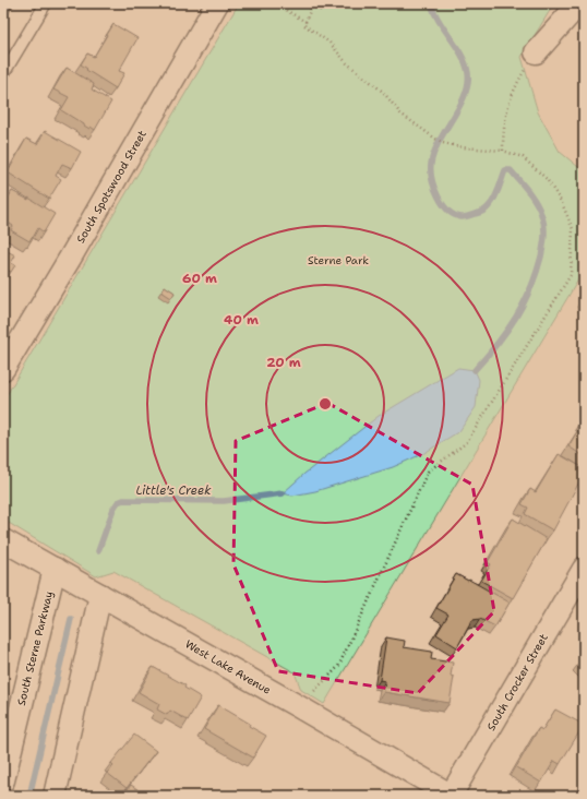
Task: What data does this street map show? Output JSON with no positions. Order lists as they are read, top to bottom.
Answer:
{
  "streets": {
    "street": [
      "South Spotswood Street",
      "South Sterne Parkway",
      "West Lake Avenue",
      "South Crocker Street"
    ]
  },
  "crossings": [
    ["South Sterne Parkway", "West Lake Avenue"],
    ["West Lake Avenue", "South Crocker Street"]
  ],
  "water": ["Little's Creek"],
  "parks": ["Sterne Park"],
  "rings": ["60 m", "40 m", "20 m"]
}
